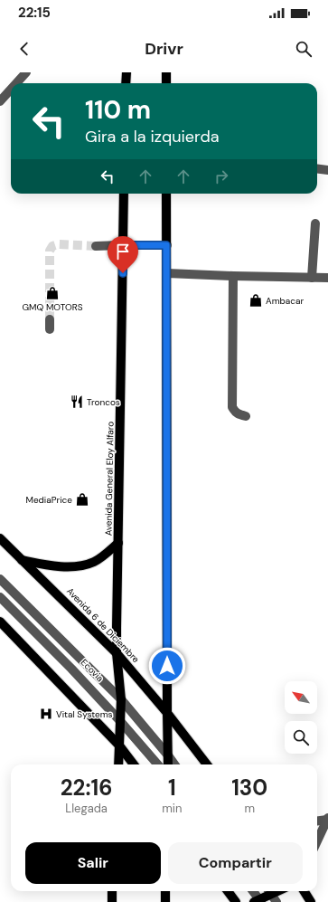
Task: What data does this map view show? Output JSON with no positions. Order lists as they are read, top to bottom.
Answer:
{
  "streets": {
    "main road": ["Avenida General Eloy Alfaro", "Avenida 6 de Diciembre"],
    "street": ["Ecovia"]
  },
  "crossings": [
    ["Avenida General Eloy Alfaro", "Avenida 6 de Diciembre"],
    ["Avenida General Eloy Alfaro", "Ecovia"]
  ],
  "places": {
    "shop": ["GMQ MOTORS", "Ambacar", "MediaPrice"],
    "restaurant": ["Troncos"],
    "hospital": ["Vital Systems"]
  },
  "north": "top left",
  "page": {
    "status": "22:15",
    "header": "Drivr",
    "turn": ["110 m", "Gira a la izquierda"],
    "eta": [
      "22:16",
      "Llegada",
      "1",
      "min",
      "130",
      "m"
    ],
    "buttons": ["Salir", "Compartir"]
  }
}
